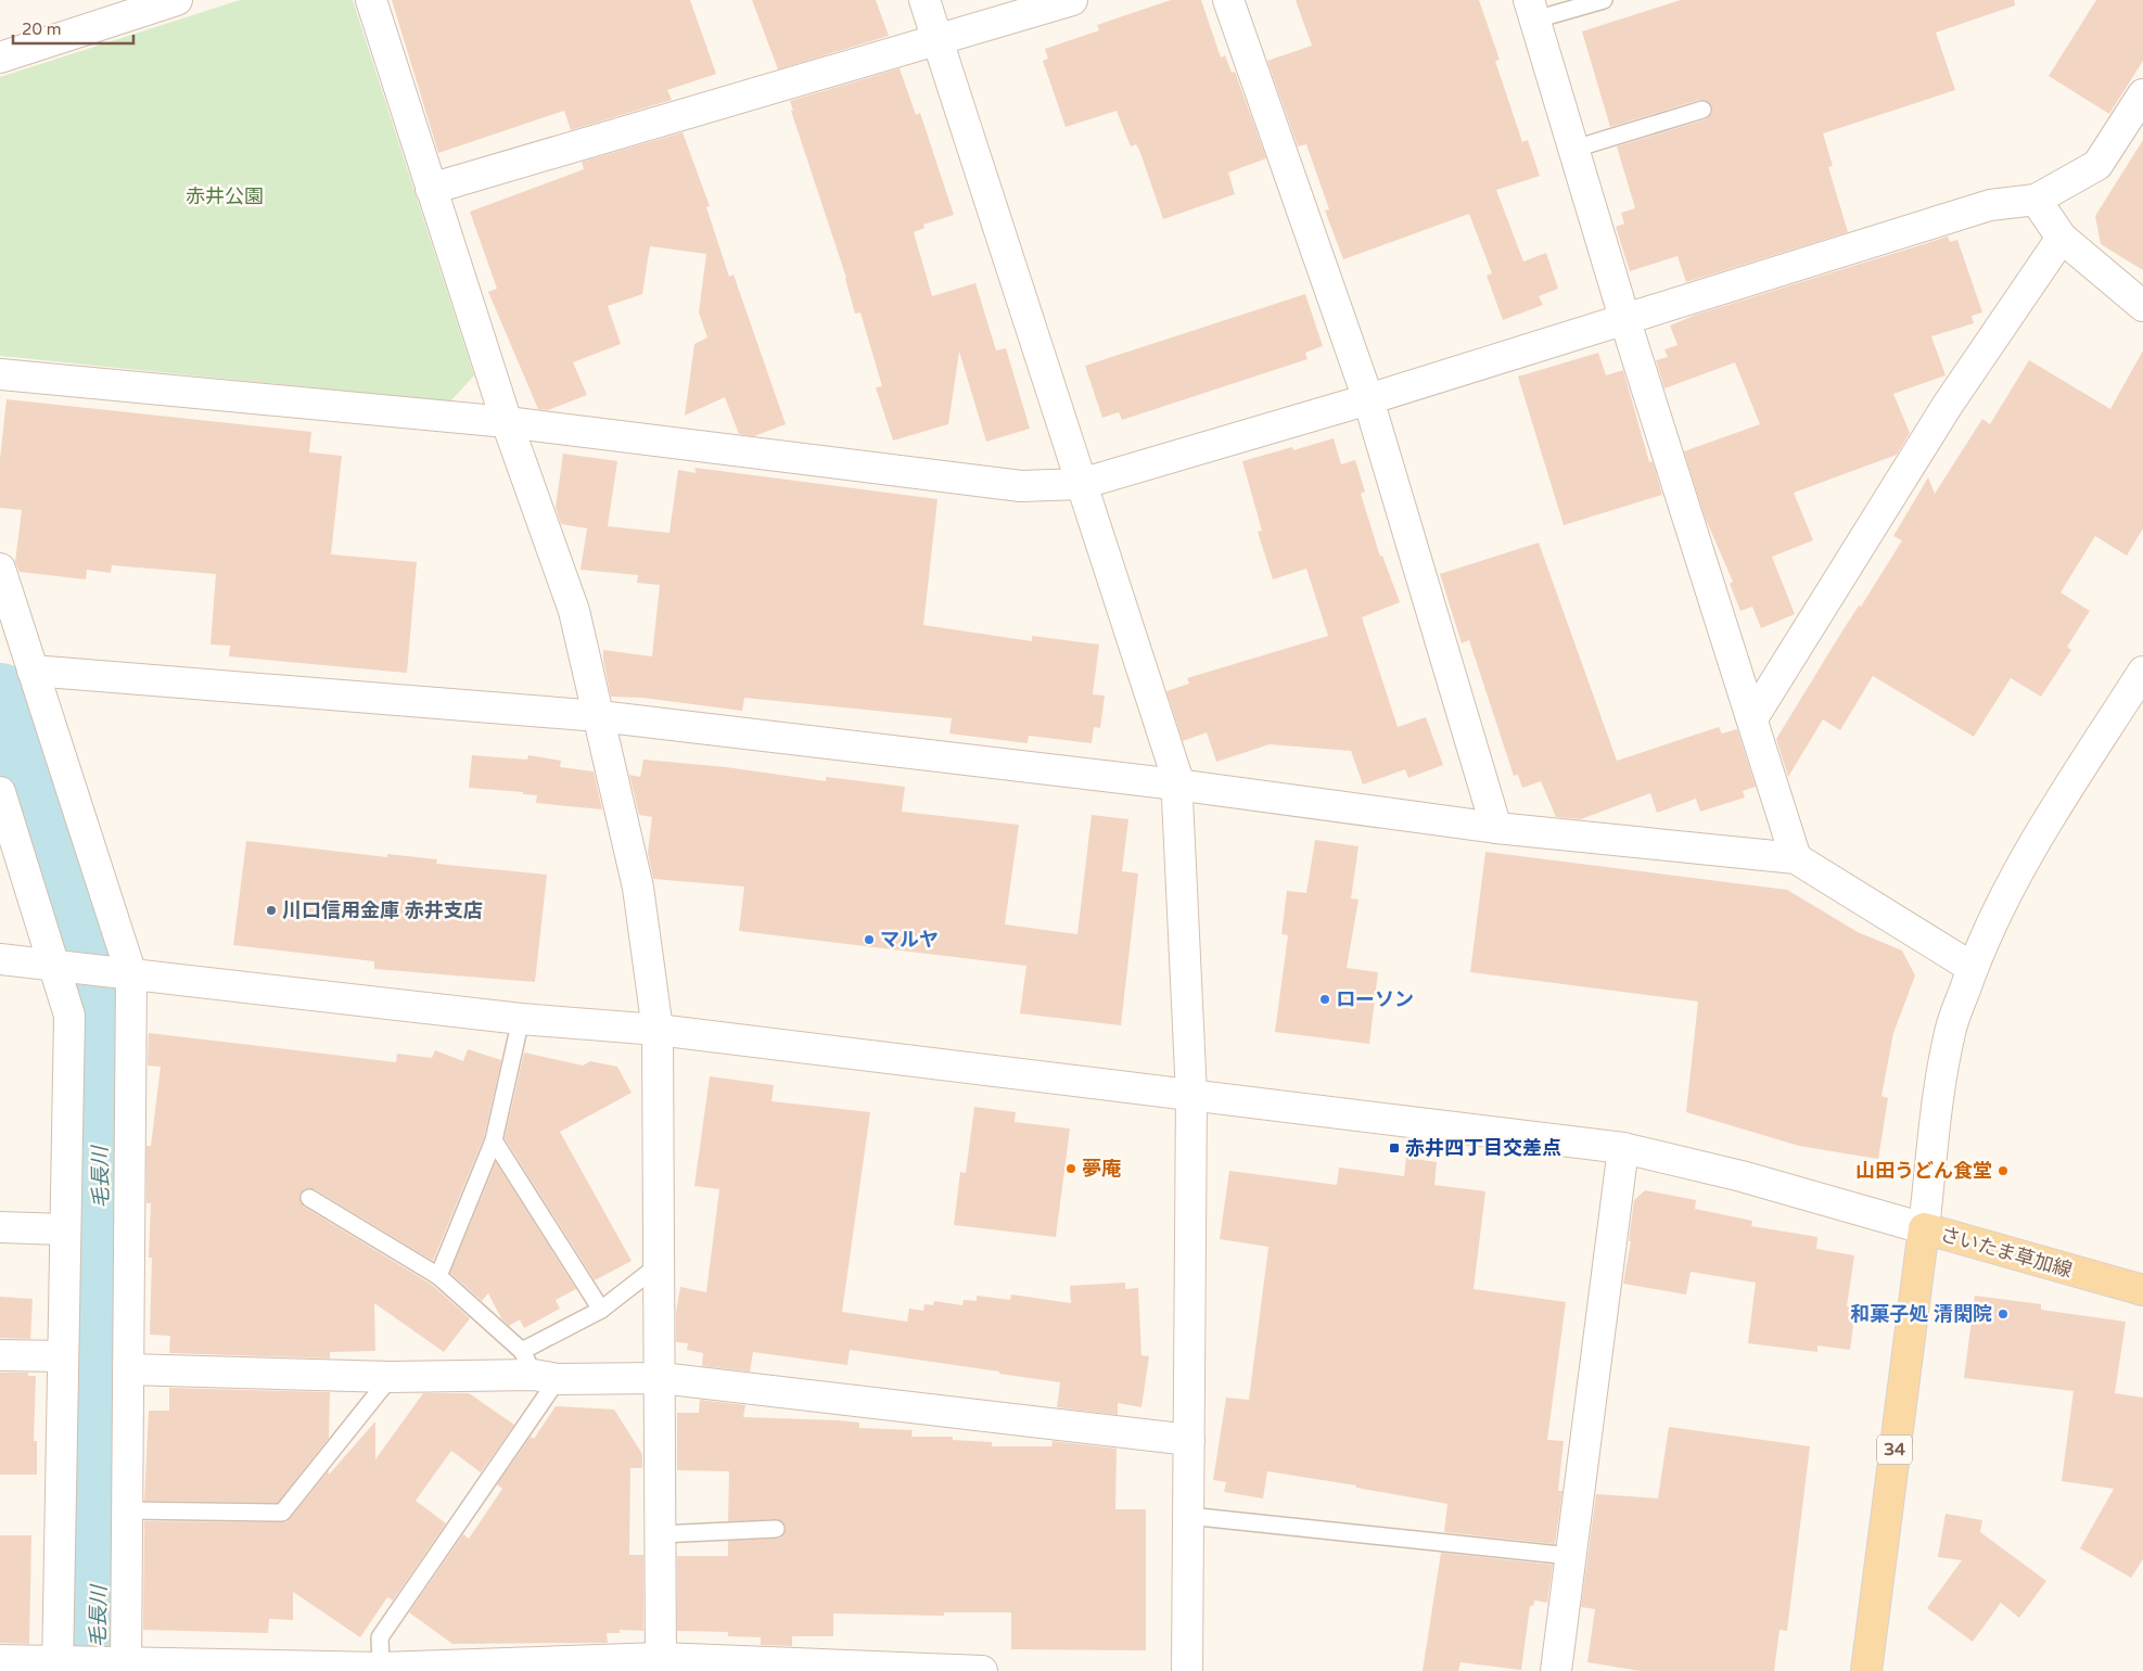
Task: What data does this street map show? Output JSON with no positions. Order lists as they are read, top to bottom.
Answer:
{
  "streets": {
    "main road": ["さいたま草加線", "34"]
  },
  "water": ["毛長川"],
  "parks": ["赤井公園"],
  "places": {
    "other": [
      "川口信用金庫 赤井支店",
      "マルヤ",
      "ローソン",
      "夢庵",
      "山田うどん食堂",
      "和菓子処 清閑院"
    ],
    "transit": ["赤井四丁目交差点"]
  },
  "scale_bar": "20 m"
}
